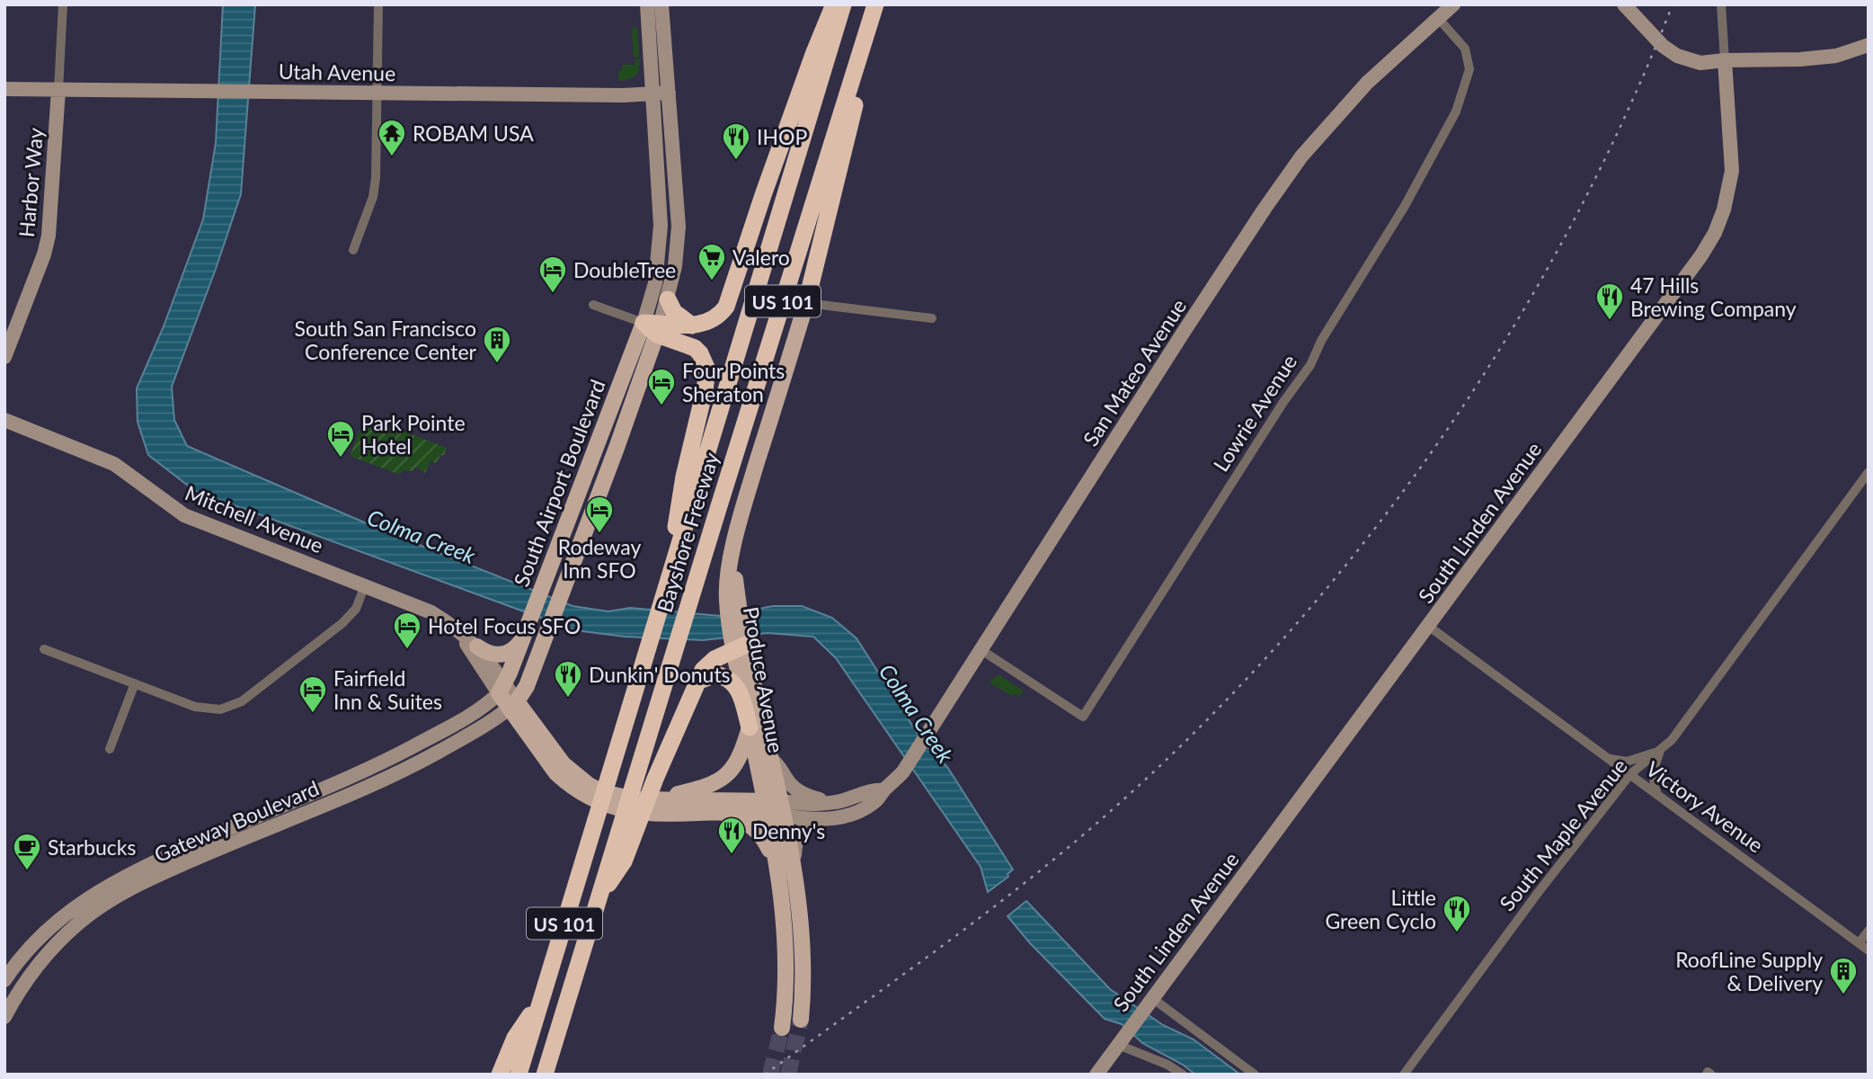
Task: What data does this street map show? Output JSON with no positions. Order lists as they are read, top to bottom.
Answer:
{
  "streets": {
    "highway": ["US 101", "Bayshore Freeway"],
    "main road": ["South Airport Boulevard", "Produce Avenue"],
    "street": [
      "Utah Avenue",
      "Harbor Way",
      "San Mateo Avenue",
      "Lowrie Avenue",
      "Mitchell Avenue",
      "South Linden Avenue",
      "Victory Avenue",
      "Gateway Boulevard",
      "South Maple Avenue"
    ]
  },
  "crossings": [
    ["Utah Avenue", "Harbor Way"],
    ["Utah Avenue", "South Airport Boulevard"],
    ["US 101", "Bayshore Freeway"],
    ["San Mateo Avenue", "Lowrie Avenue"],
    ["San Mateo Avenue", "Produce Avenue"],
    ["South Airport Boulevard", "Mitchell Avenue"],
    ["South Airport Boulevard", "Gateway Boulevard"],
    ["Mitchell Avenue", "Gateway Boulevard"],
    ["South Linden Avenue", "Victory Avenue"],
    ["Victory Avenue", "South Maple Avenue"]
  ],
  "water": ["Colma Creek"],
  "places": {
    "temple": ["ROBAM USA"],
    "restaurant": [
      "IHOP",
      "47 Hills Brewing Company",
      "Dunkin' Donuts",
      "Denny's",
      "Little Green Cyclo"
    ],
    "supermarket": ["Valero"],
    "hotel": [
      "DoubleTree",
      "Four Points Sheraton",
      "Park Pointe Hotel",
      "Rodeway Inn SFO",
      "Hotel Focus SFO",
      "Fairfield Inn & Suites"
    ],
    "building": ["South San Francisco Conference Center", "RoofLine Supply & Delivery"],
    "cafe": ["Starbucks"]
  }
}
